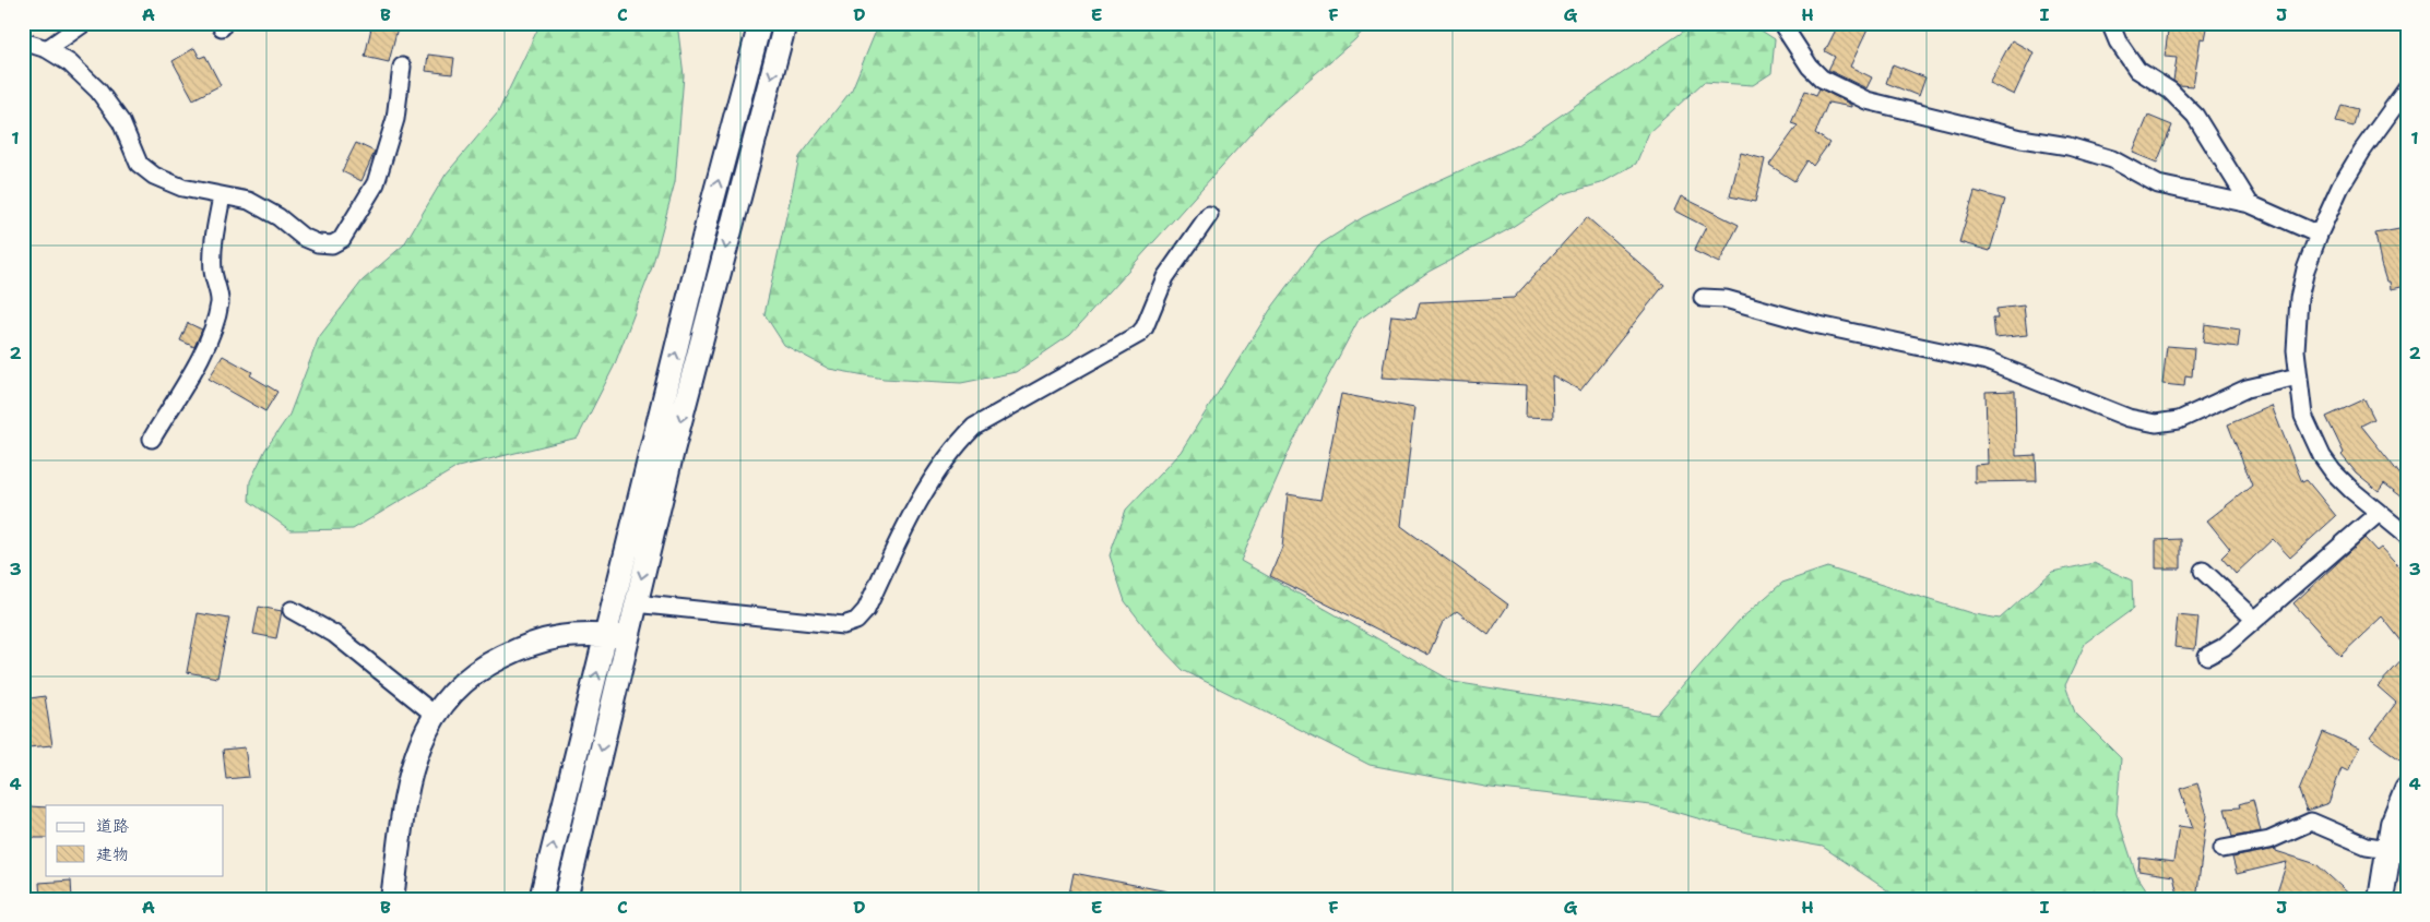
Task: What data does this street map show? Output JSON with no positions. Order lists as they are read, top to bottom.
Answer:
{
  "legend": ["道路", "建物"],
  "grid": {
    "columns": [
      "A",
      "B",
      "C",
      "D",
      "E",
      "F",
      "G",
      "H",
      "I",
      "J"
    ],
    "rows": [
      "1",
      "2",
      "3",
      "4"
    ]
  }
}
